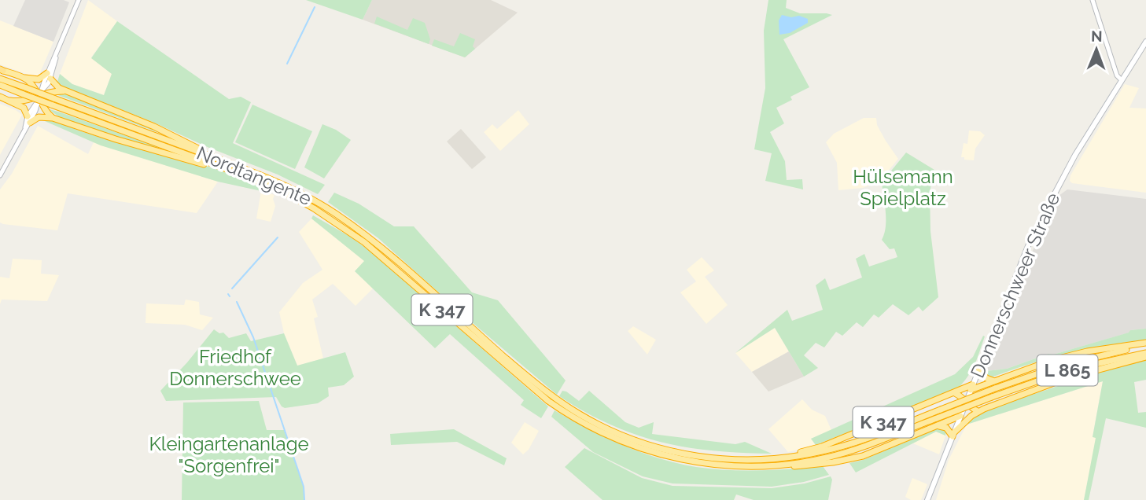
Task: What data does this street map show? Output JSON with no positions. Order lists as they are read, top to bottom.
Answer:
{
  "streets": {
    "highway": ["Nordtangente", "K 347", "L 865"],
    "main road": ["Donnerschweer Straße"]
  },
  "crossings": [
    ["Nordtangente", "K 347"],
    ["Donnerschweer Straße", "K 347"],
    ["K 347", "L 865"]
  ],
  "parks": ["Hülsemann Spielplatz", "Friedhof Donnerschwee", "Kleingartenanlage \"Sorgenfrei\""],
  "north": "top"
}
